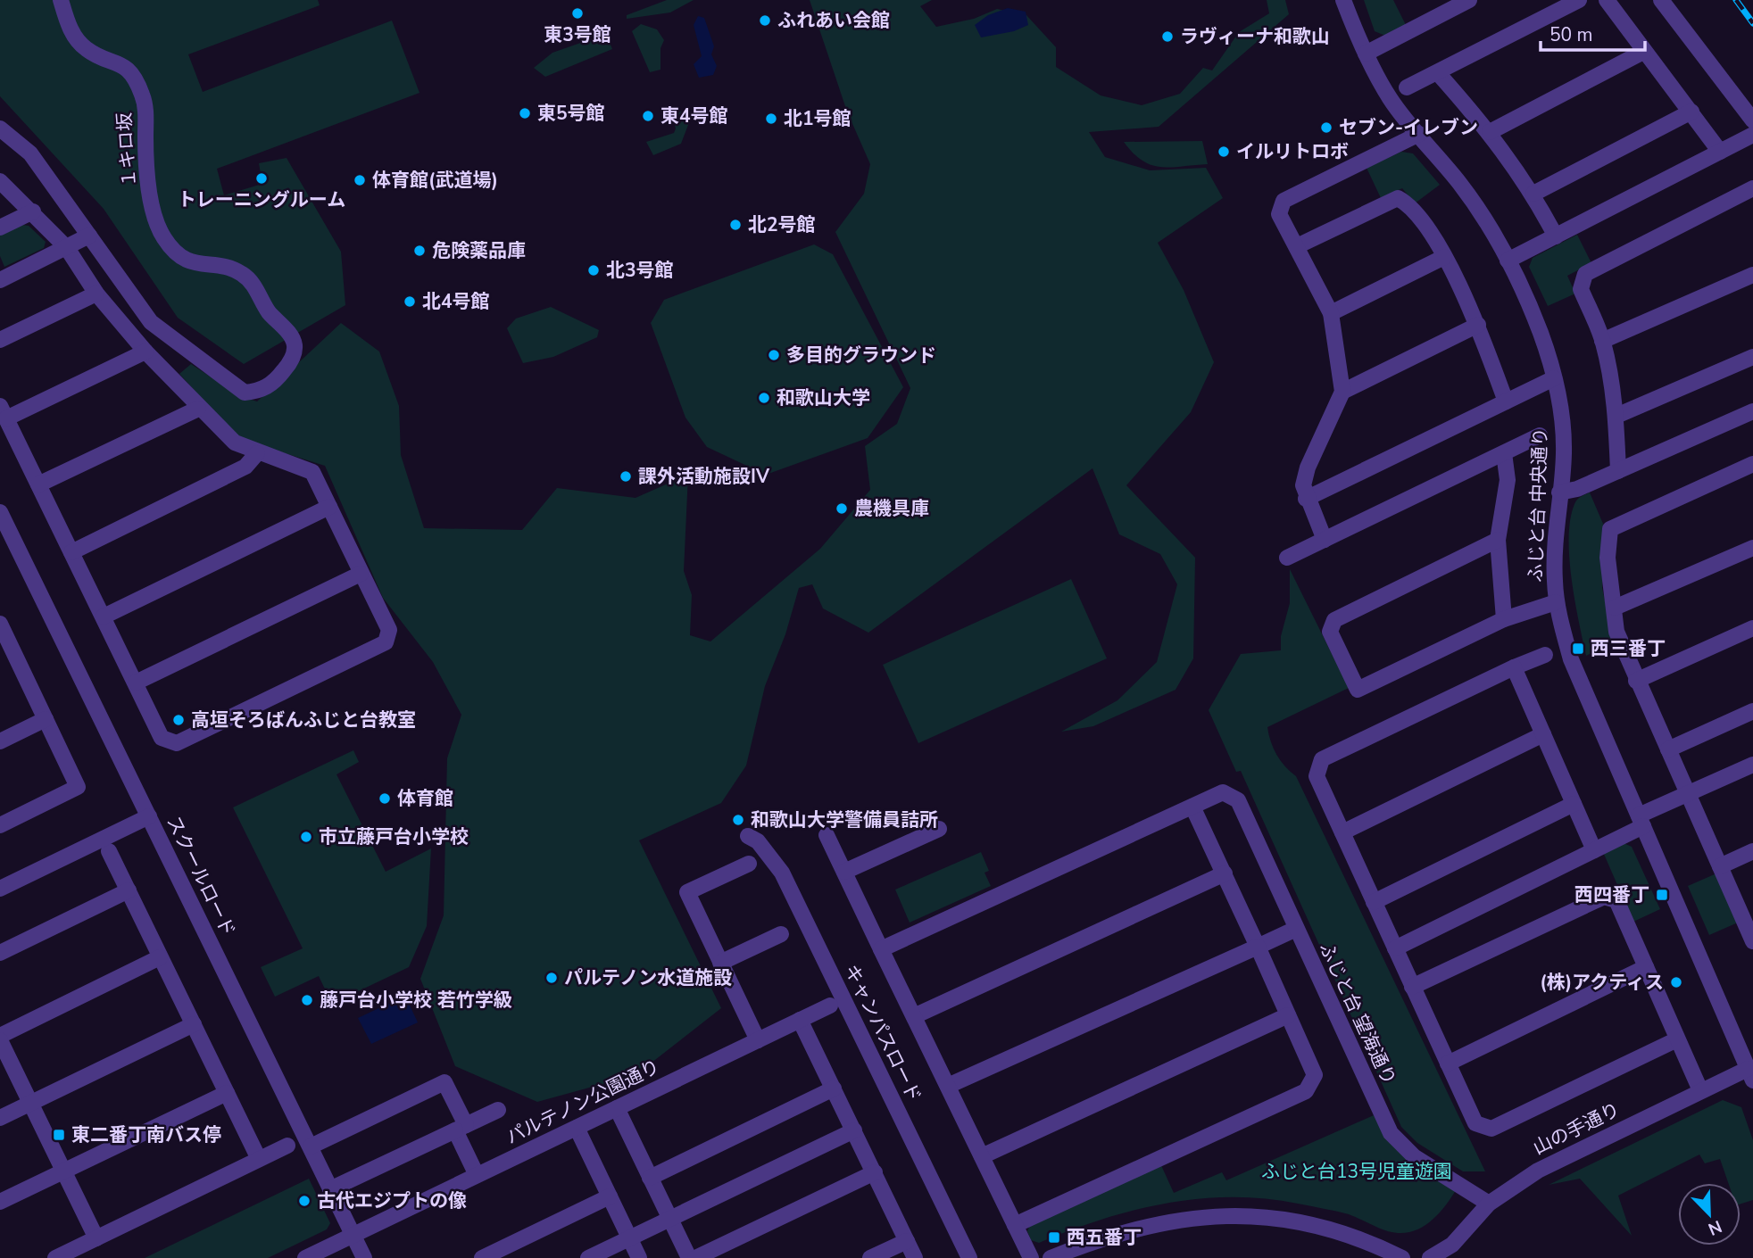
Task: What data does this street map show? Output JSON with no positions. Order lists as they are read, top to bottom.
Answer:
{
  "streets": {
    "street": [
      "１キロ坂",
      "ふじと台 中央通り",
      "スクールロード",
      "ふじと台 望海通り",
      "キャンパスロード",
      "パルテノン公園通り",
      "山の手通り"
    ]
  },
  "crossings": [
    ["ふじと台 中央通り", "山の手通り"],
    ["スクールロード", "パルテノン公園通り"],
    ["ふじと台 望海通り", "山の手通り"]
  ],
  "parks": ["ふじと台13号児童遊園"],
  "places": {
    "other": [
      "東3号館",
      "ふれあい会館",
      "ラヴィーナ和歌山",
      "東5号館",
      "東4号館",
      "北1号館",
      "セブン-イレブン",
      "イルリトロボ",
      "トレーニングルーム",
      "体育館(武道場)",
      "北2号館",
      "危険薬品庫",
      "北3号館",
      "北4号館",
      "多目的グラウンド",
      "和歌山大学",
      "課外活動施設IV",
      "農機具庫",
      "高垣そろばんふじと台教室",
      "体育館",
      "和歌山大学警備員詰所",
      "市立藤戸台小学校",
      "パルテノン水道施設",
      "(株)アクティス",
      "藤戸台小学校 若竹学級",
      "古代エジプトの像"
    ],
    "transit": [
      "西三番丁",
      "西四番丁",
      "東二番丁南バス停",
      "西五番丁"
    ]
  },
  "scale_bar": "50 m",
  "north": "bottom right"
}
